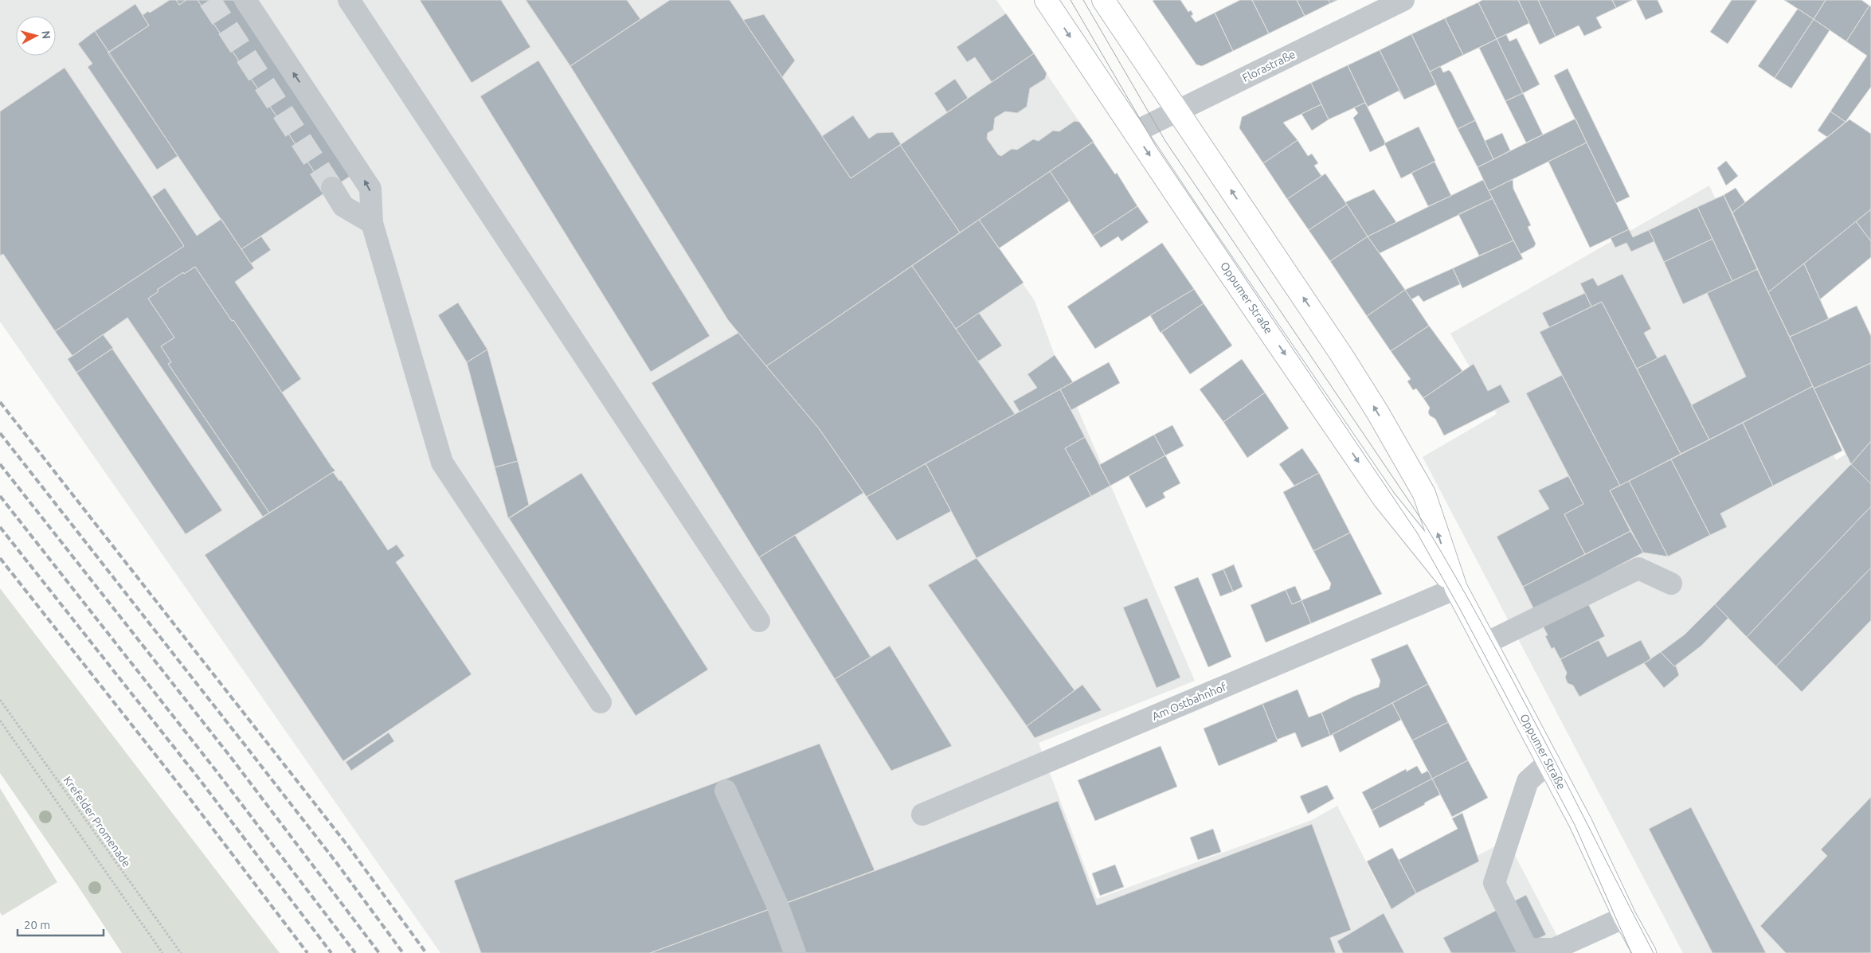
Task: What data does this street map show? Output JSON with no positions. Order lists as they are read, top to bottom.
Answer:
{
  "streets": {
    "main road": ["Oppumer Straße"],
    "street": ["Florastraße", "Am Ostbahnhof"],
    "path": ["Krefelder Promenade"]
  },
  "crossings": [
    ["Florastraße", "Oppumer Straße"],
    ["Oppumer Straße", "Am Ostbahnhof"]
  ],
  "scale_bar": "20 m",
  "north": "right"
}
